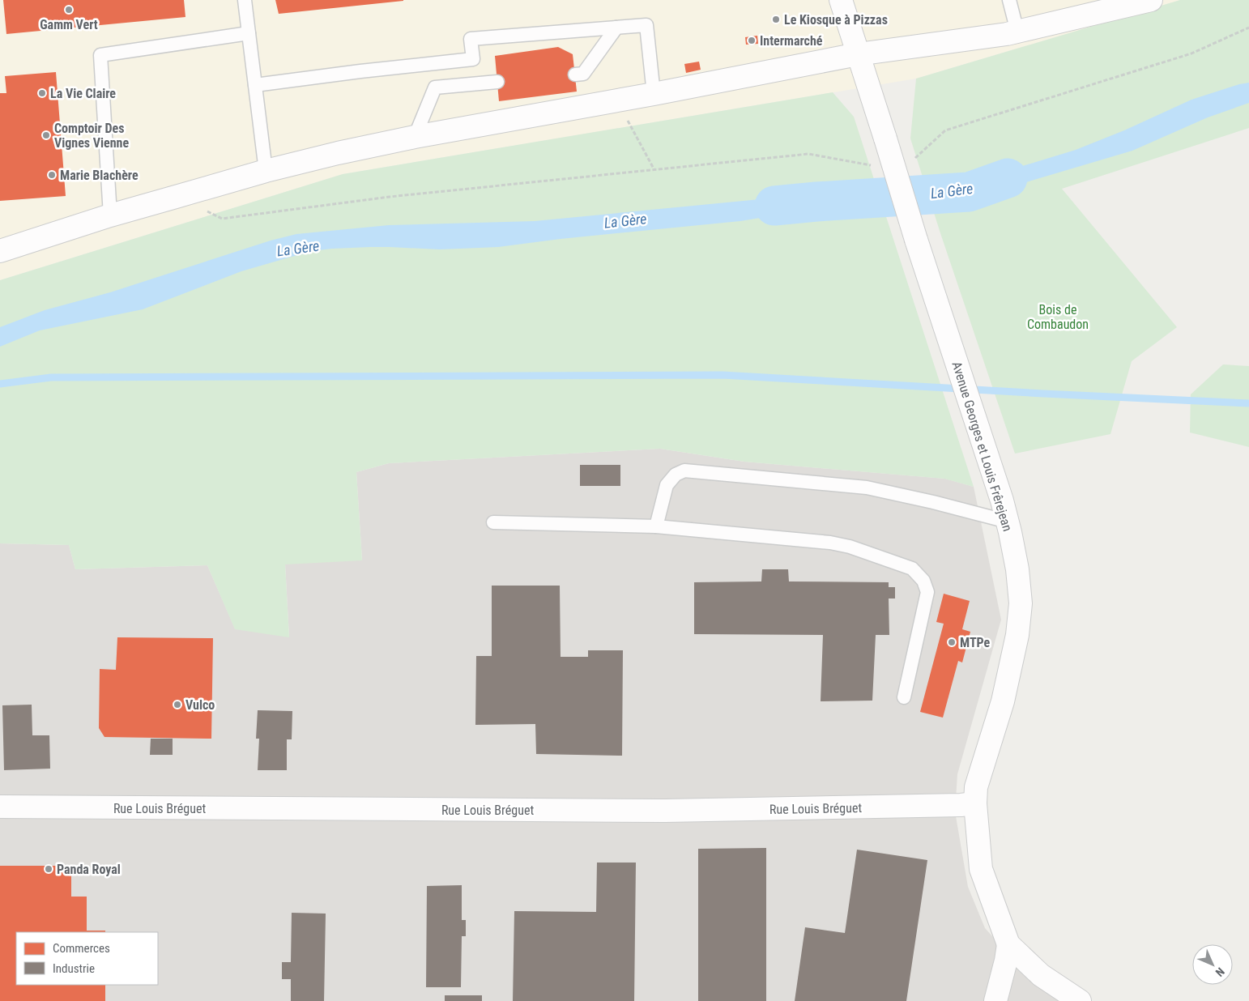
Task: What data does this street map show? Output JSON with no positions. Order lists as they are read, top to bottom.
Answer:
{
  "streets": {
    "street": ["Avenue Georges et Louis Frêrejean", "Rue Louis Bréguet"]
  },
  "crossings": [
    ["Avenue Georges et Louis Frêrejean", "Rue Louis Bréguet"]
  ],
  "water": ["La Gère"],
  "parks": ["Bois de Combaudon"],
  "places": [
    "Gamm Vert",
    "Le Kiosque à Pizzas",
    "Intermarché",
    "La Vie Claire",
    "Comptoir Des Vignes Vienne",
    "Marie Blachère",
    "MTPe",
    "Vulco",
    "Panda Royal"
  ],
  "legend": ["Commerces", "Industrie"],
  "north": "bottom right"
}
